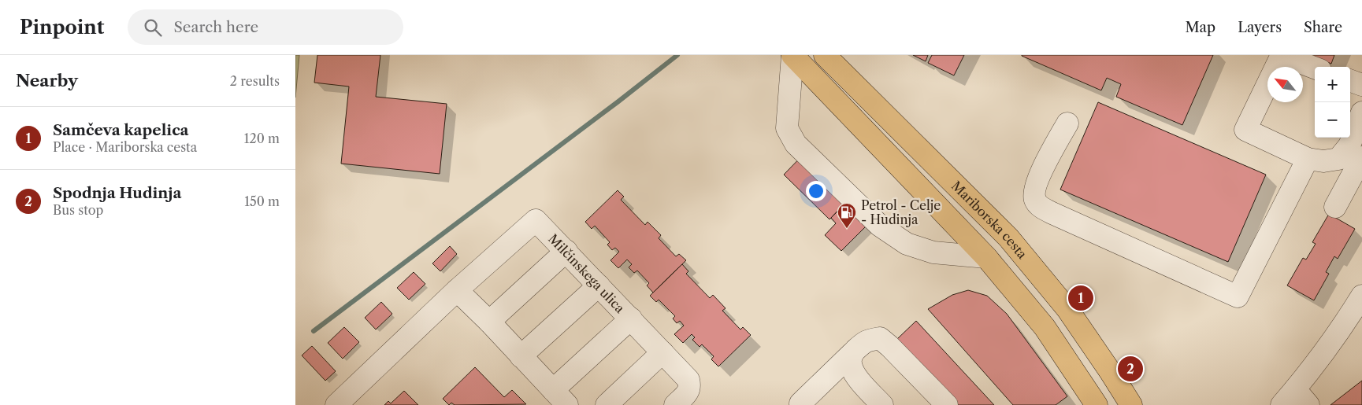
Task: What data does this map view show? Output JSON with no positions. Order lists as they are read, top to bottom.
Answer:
{
  "streets": {
    "main road": ["Mariborska cesta"],
    "street": ["Milčinskega ulica"]
  },
  "places": {
    "fuel station": ["Petrol - Celje - Hudinja"]
  },
  "north": "top left",
  "page": {
    "header": "Pinpoint",
    "search": "Search here",
    "nav": ["Map", "Layers", "Share"],
    "heading": ["Nearby", "2 results"],
    "map_buttons": ["+", "−"],
    "list": [
      {
        "mark": "1",
        "name": "Samčeva kapelica",
        "note": "Place · Mariborska cesta",
        "value": "120 m"
      },
      {
        "mark": "2",
        "name": "Spodnja Hudinja",
        "note": "Bus stop",
        "value": "150 m"
      }
    ],
    "pins": ["1", "2"]
  }
}
